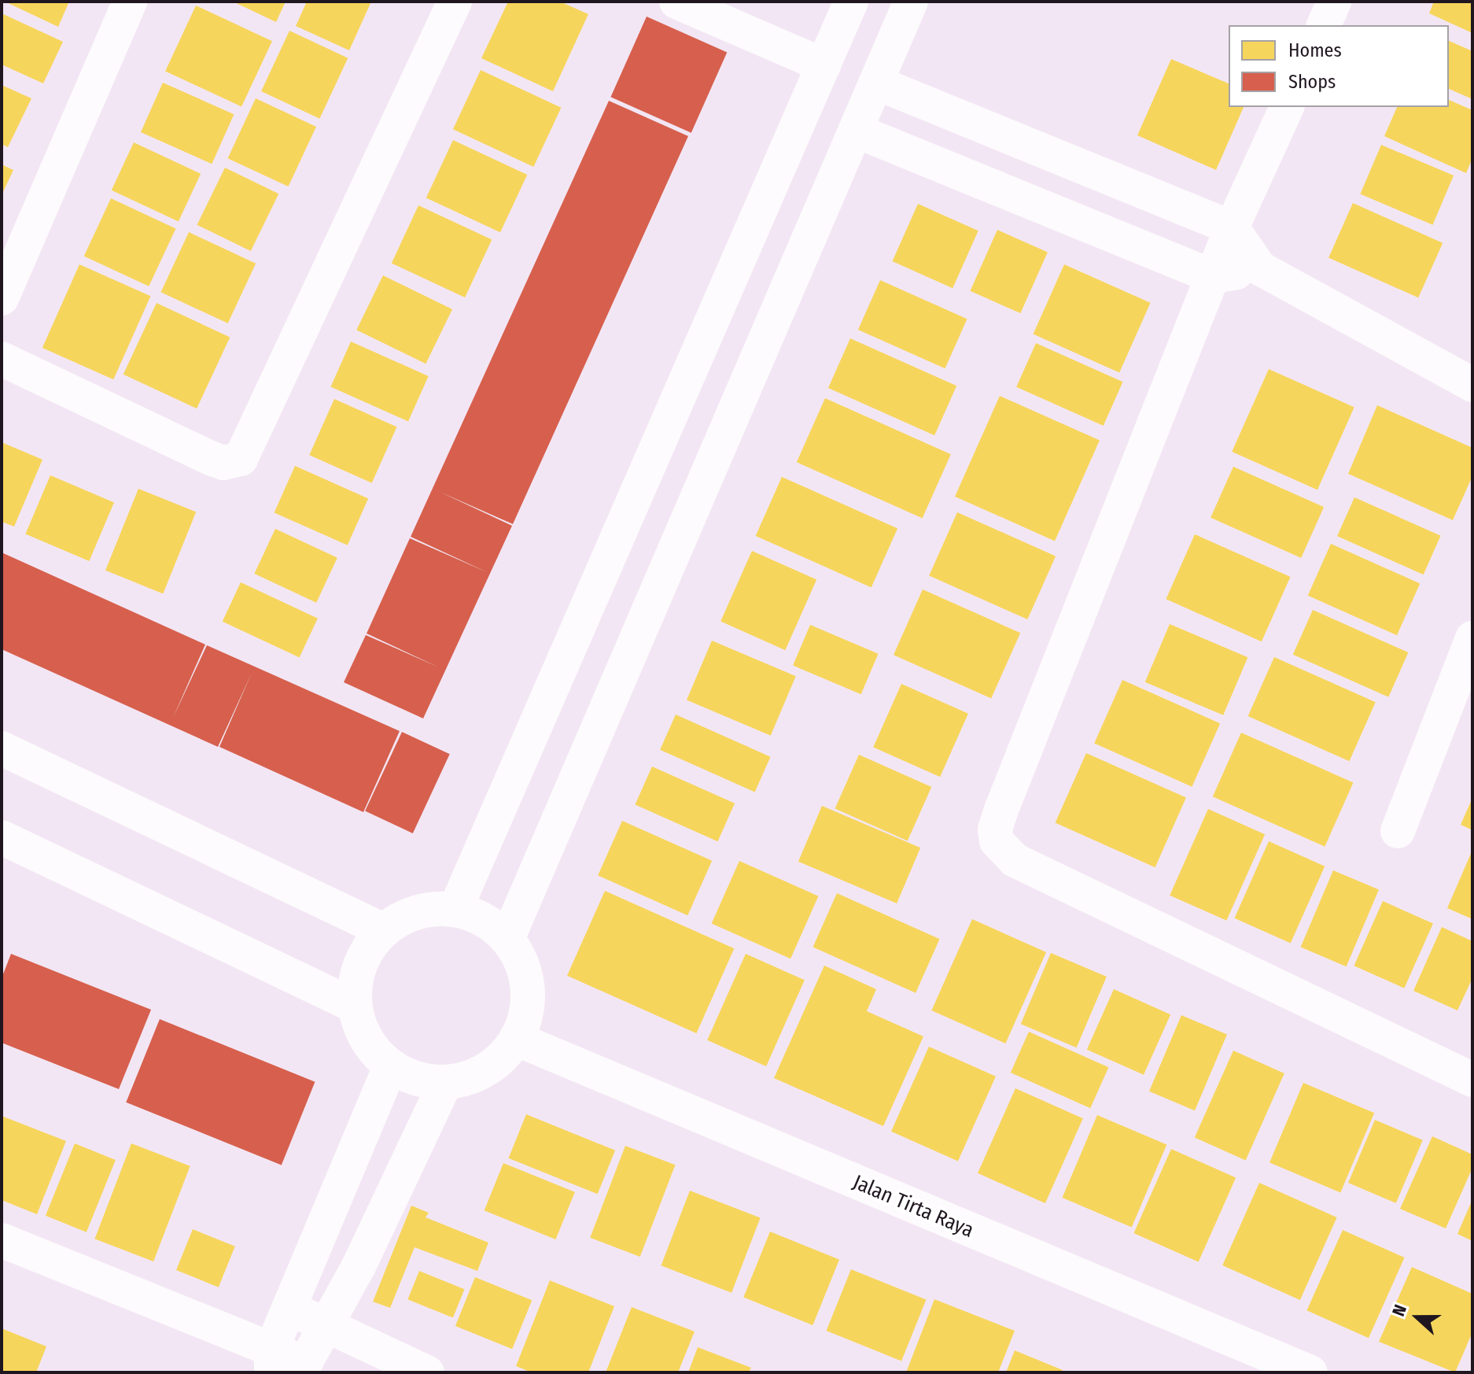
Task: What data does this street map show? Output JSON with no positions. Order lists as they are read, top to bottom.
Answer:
{
  "streets": {
    "street": ["Jalan Tirta Raya"]
  },
  "legend": ["Homes", "Shops"],
  "north": "left"
}
